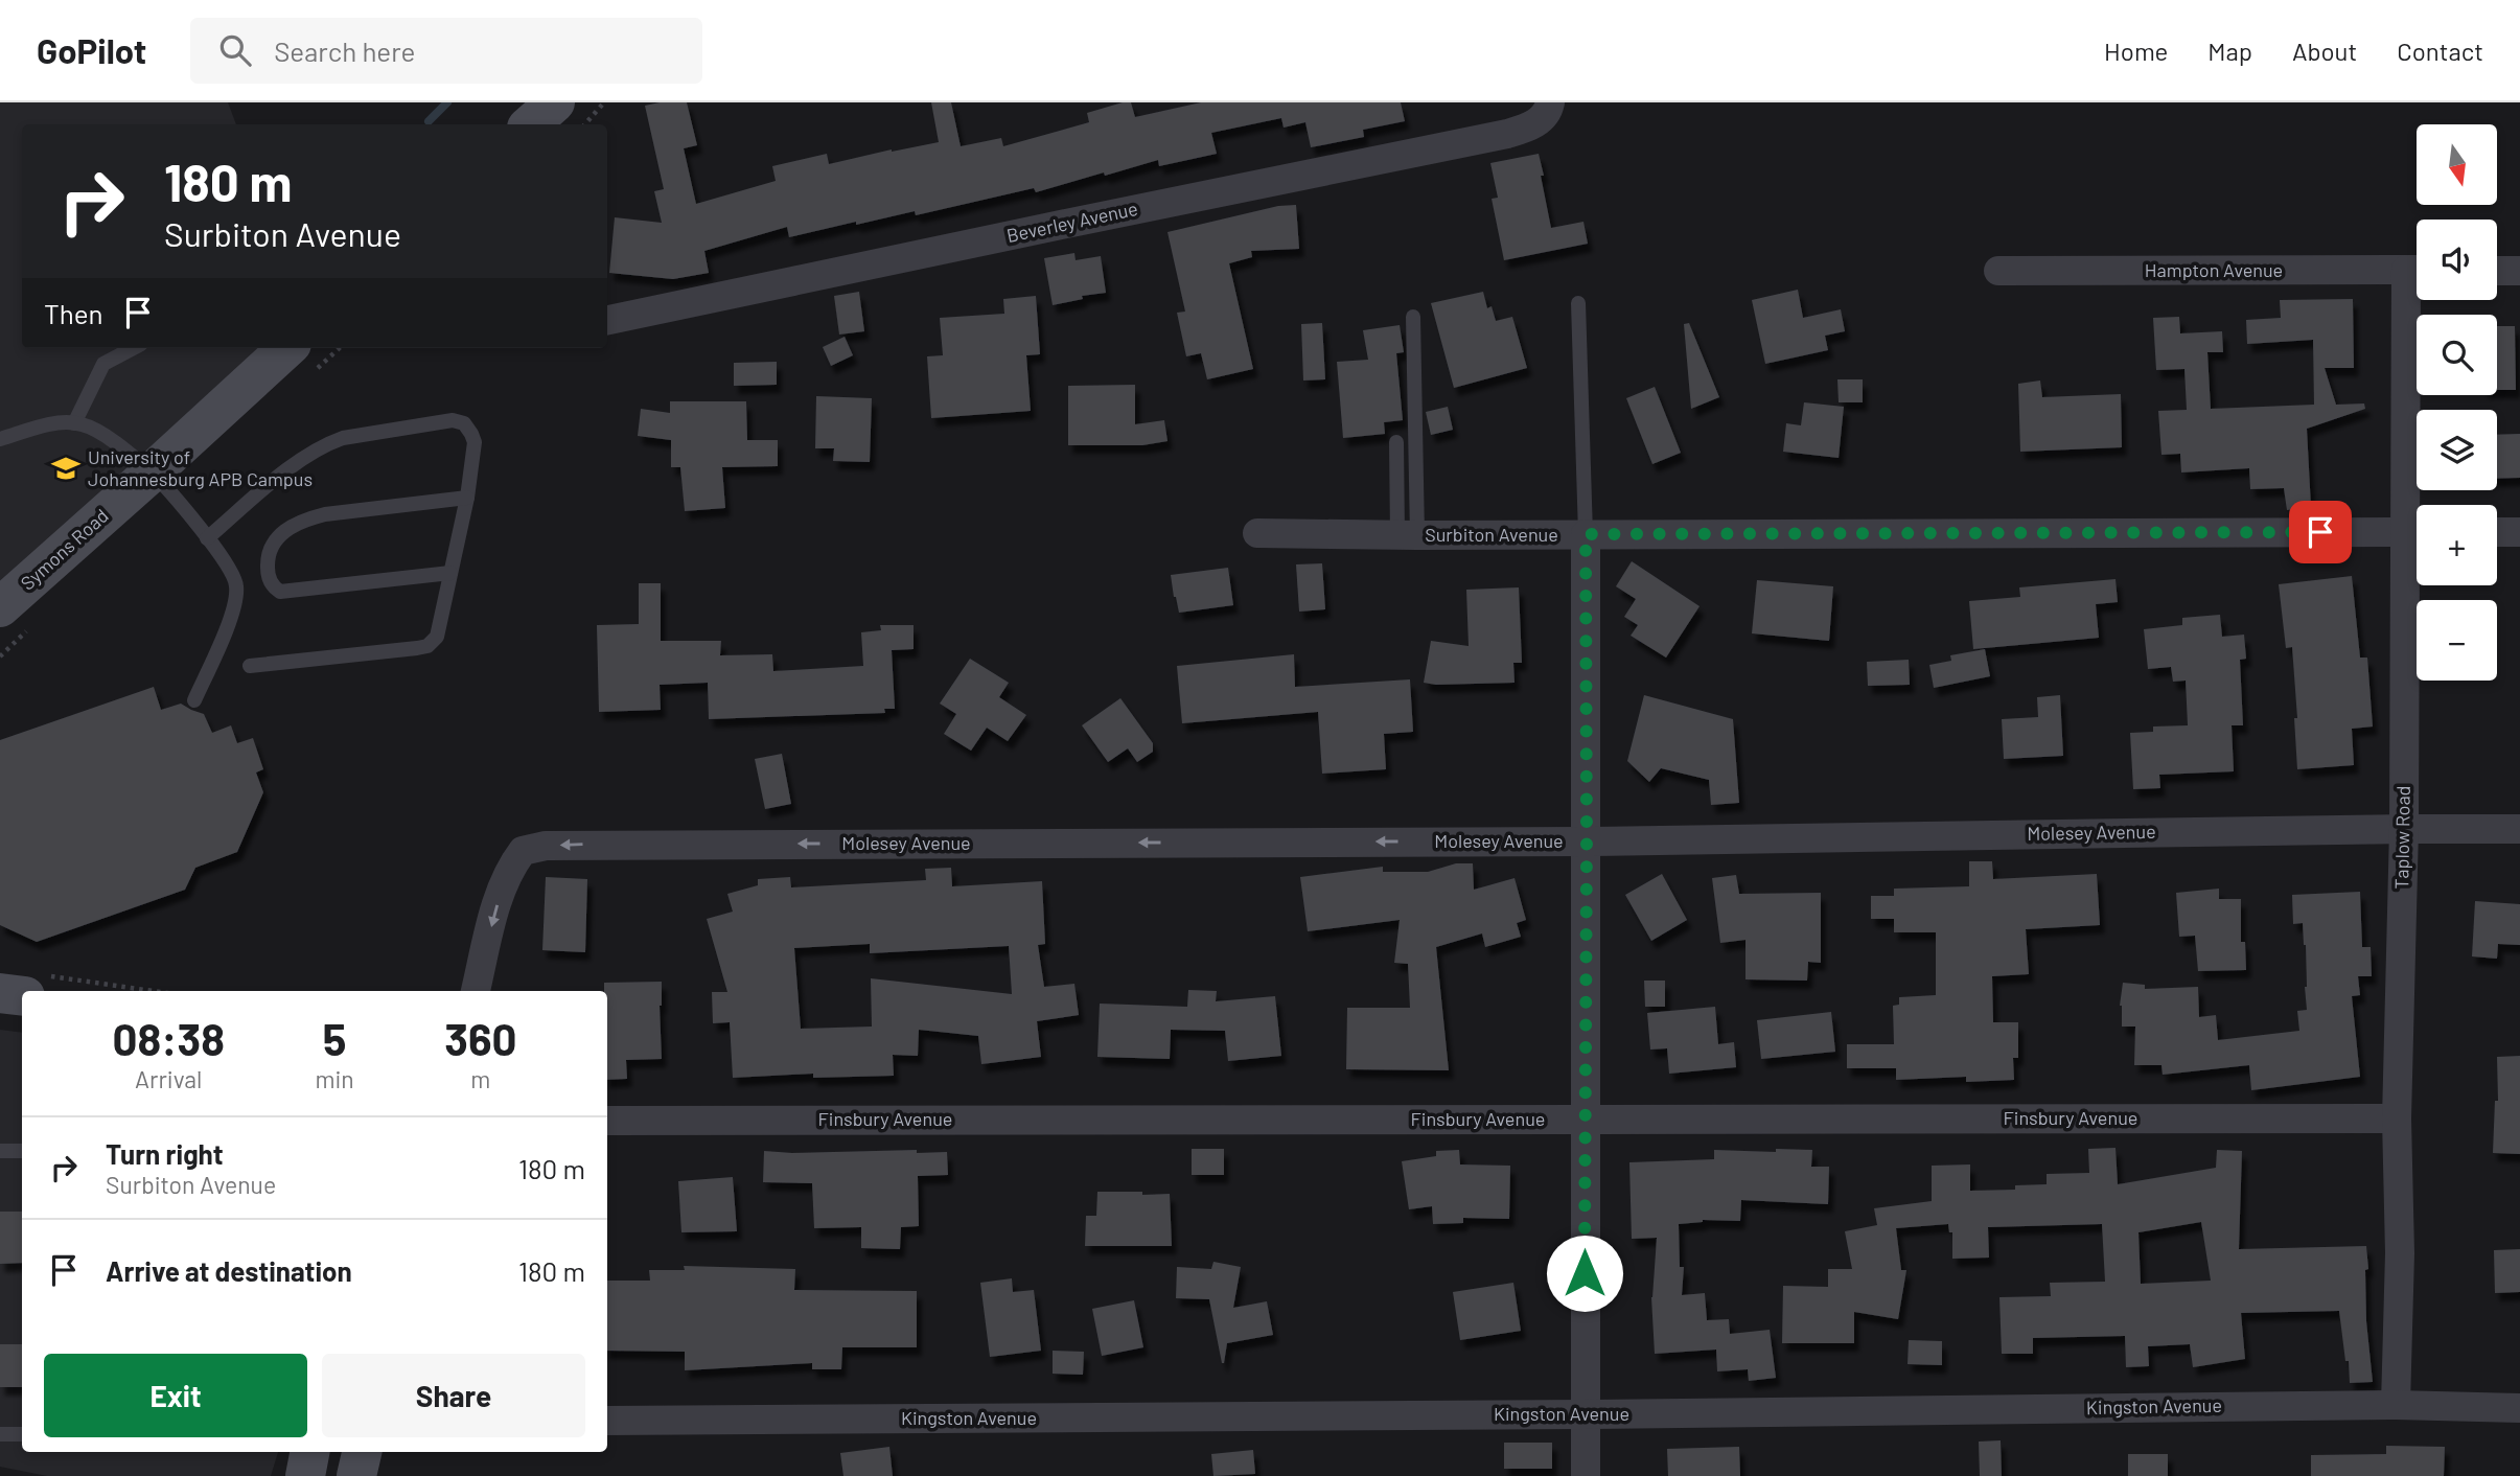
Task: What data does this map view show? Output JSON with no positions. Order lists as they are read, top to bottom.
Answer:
{
  "streets": {
    "main road": ["Symons Road"],
    "street": [
      "Beverley Avenue",
      "Hampton Avenue",
      "Surbiton Avenue",
      "Molesey Avenue",
      "Taplow Road",
      "Finsbury Avenue",
      "Kingston Avenue"
    ]
  },
  "crossings": [
    ["Surbiton Avenue", "Taplow Road"],
    ["Molesey Avenue", "Taplow Road"],
    ["Taplow Road", "Finsbury Avenue"],
    ["Taplow Road", "Kingston Avenue"]
  ],
  "one_way": ["Molesey Avenue"],
  "places": {
    "school or university": ["University of Johannesburg APB Campus"]
  },
  "north": "bottom",
  "page": {
    "header": "GoPilot",
    "search": "Search here",
    "nav": [
      "Home",
      "Map",
      "About",
      "Contact"
    ],
    "map_buttons": ["+", "−"],
    "turn": ["180 m", "Surbiton Avenue"],
    "then": "Then",
    "eta": [
      "08:38",
      "Arrival",
      "5",
      "min",
      "360",
      "m"
    ],
    "list": [
      {
        "name": "Turn right",
        "note": "Surbiton Avenue",
        "value": "180 m"
      },
      {
        "name": "Arrive at destination",
        "value": "180 m"
      }
    ],
    "buttons": ["Exit", "Share"]
  }
}
